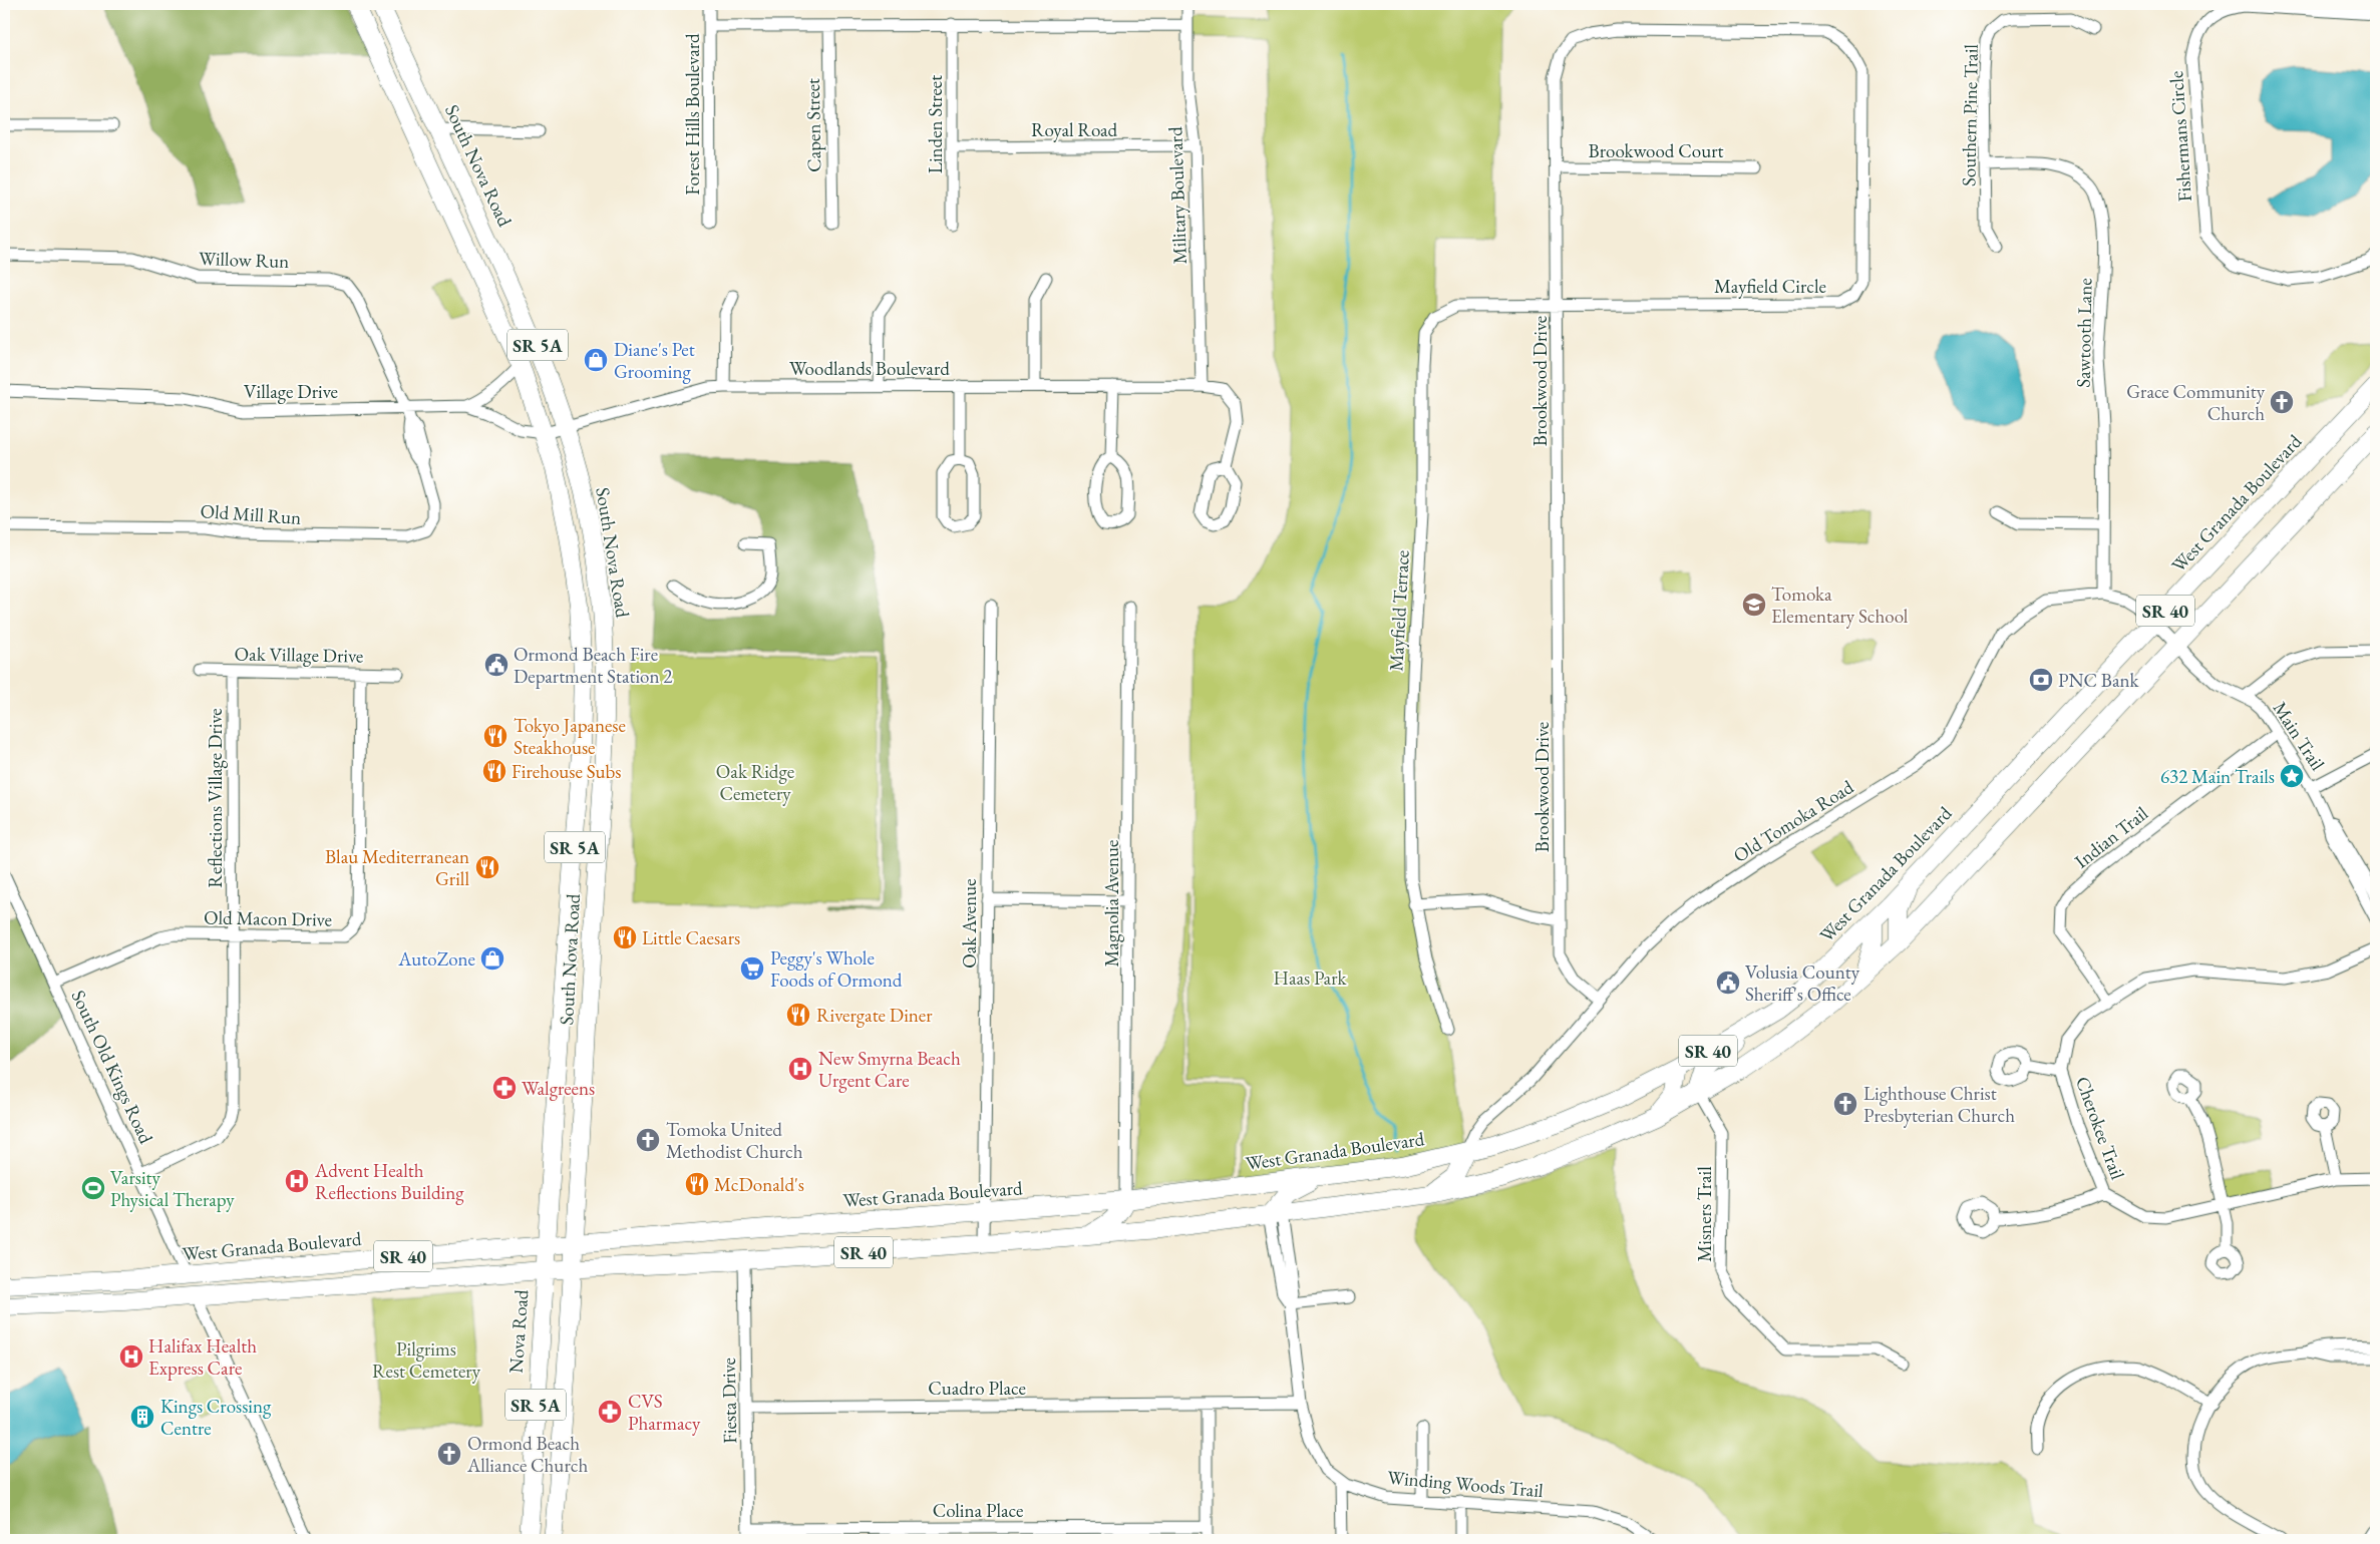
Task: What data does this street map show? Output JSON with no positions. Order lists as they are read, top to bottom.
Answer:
{
  "streets": {
    "main road": [
      "South Nova Road",
      "SR 5A",
      "West Granada Boulevard",
      "SR 40",
      "Nova Road"
    ],
    "street": [
      "Forest Hills Boulevard",
      "Southern Pine Trail",
      "Linden Street",
      "Capen Street",
      "Royal Road",
      "Fishermans Circle",
      "Brookwood Court",
      "Military Boulevard",
      "Willow Run",
      "Mayfield Circle",
      "Sawtooth Lane",
      "Woodlands Boulevard",
      "Brookwood Drive",
      "Village Drive",
      "Old Mill Run",
      "Mayfield Terrace",
      "Oak Village Drive",
      "Main Trail",
      "Reflections Village Drive",
      "Old Tomoka Road",
      "Indian Trail",
      "Magnolia Avenue",
      "Old Macon Drive",
      "Oak Avenue",
      "South Old Kings Road",
      "Cherokee Trail",
      "Misners Trail",
      "Cuadro Place",
      "Fiesta Drive",
      "Winding Woods Trail",
      "Colina Place"
    ]
  },
  "crossings": [
    ["Southern Pine Trail", "Sawtooth Lane"],
    ["Linden Street", "Royal Road"],
    ["Royal Road", "Military Boulevard"],
    ["Brookwood Court", "Brookwood Drive"],
    ["South Nova Road", "SR 5A"],
    ["South Nova Road", "Woodlands Boulevard"],
    ["South Nova Road", "Village Drive"],
    ["South Nova Road", "West Granada Boulevard"],
    ["South Nova Road", "SR 40"],
    ["South Nova Road", "Nova Road"],
    ["Military Boulevard", "Woodlands Boulevard"],
    ["Willow Run", "Village Drive"],
    ["Willow Run", "Old Mill Run"],
    ["Mayfield Circle", "Brookwood Drive"],
    ["Mayfield Circle", "Mayfield Terrace"],
    ["Sawtooth Lane", "Old Tomoka Road"],
    ["SR 5A", "SR 40"],
    ["Woodlands Boulevard", "Village Drive"],
    ["Brookwood Drive", "Mayfield Terrace"],
    ["Brookwood Drive", "Old Tomoka Road"],
    ["Village Drive", "Old Mill Run"],
    ["West Granada Boulevard", "Main Trail"],
    ["West Granada Boulevard", "Old Tomoka Road"],
    ["West Granada Boulevard", "Magnolia Avenue"],
    ["West Granada Boulevard", "Oak Avenue"],
    ["West Granada Boulevard", "South Old Kings Road"],
    ["West Granada Boulevard", "Nova Road"],
    ["SR 40", "Main Trail"],
    ["SR 40", "Oak Avenue"],
    ["SR 40", "Misners Trail"],
    ["SR 40", "Nova Road"],
    ["SR 40", "Fiesta Drive"],
    ["SR 40", "Winding Woods Trail"],
    ["Oak Village Drive", "Reflections Village Drive"],
    ["Oak Village Drive", "Old Macon Drive"],
    ["Main Trail", "Old Tomoka Road"],
    ["Main Trail", "Indian Trail"],
    ["Reflections Village Drive", "Old Macon Drive"],
    ["Reflections Village Drive", "South Old Kings Road"],
    ["Indian Trail", "Cherokee Trail"],
    ["Old Macon Drive", "South Old Kings Road"],
    ["Cuadro Place", "Fiesta Drive"],
    ["Cuadro Place", "Winding Woods Trail"],
    ["Fiesta Drive", "Colina Place"]
  ],
  "parks": ["Oak Ridge Cemetery", "Haas Park", "Pilgrims Rest Cemetery"],
  "places": {
    "shop": ["Diane's Pet Grooming", "AutoZone"],
    "church": [
      "Grace Community Church",
      "Lighthouse Christ Presbyterian Church",
      "Tomoka United Methodist Church",
      "Ormond Beach Alliance Church"
    ],
    "school or university": ["Tomoka Elementary School"],
    "public building": ["Ormond Beach Fire Department Station 2", "Volusia County Sheriff's Office"],
    "bank": ["PNC Bank"],
    "restaurant": [
      "Tokyo Japanese Steakhouse",
      "Firehouse Subs",
      "Blau Mediterranean Grill",
      "Little Caesars",
      "Rivergate Diner",
      "McDonald's"
    ],
    "place": ["632 Main Trails"],
    "supermarket": ["Peggy's Whole Foods of Ormond"],
    "hospital": ["New Smyrna Beach Urgent Care", "Advent Health Reflections Building", "Halifax Health Express Care"],
    "pharmacy": ["Walgreens", "CVS Pharmacy"],
    "sports": ["Varsity Physical Therapy"],
    "building": ["Kings Crossing Centre"]
  }
}
